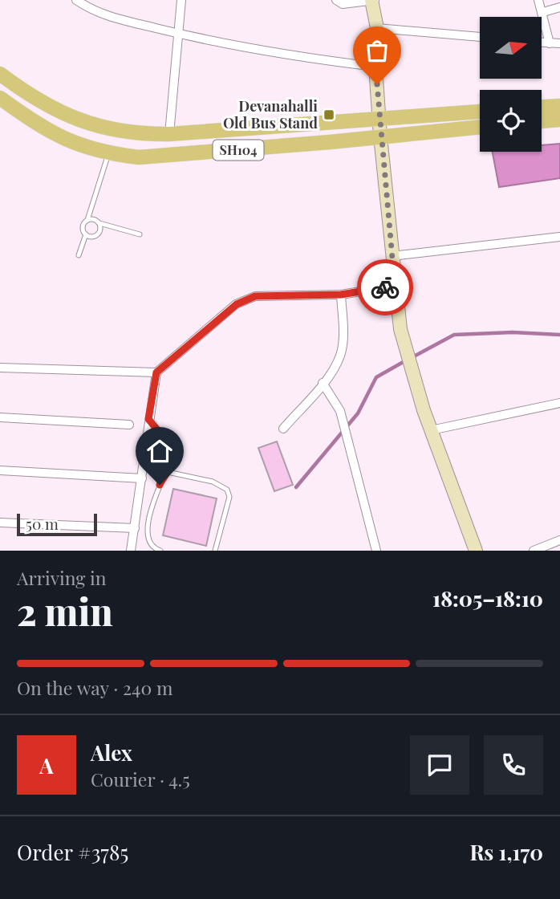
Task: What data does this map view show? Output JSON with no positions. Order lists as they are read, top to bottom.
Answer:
{
  "streets": {
    "main road": ["SH104"]
  },
  "places": {
    "transit": ["Devanahalli Old Bus Stand"]
  },
  "scale_bar": "50 m",
  "north": "right",
  "page": {
    "scale": "50 m",
    "heading": ["2 min", "Arriving in", "18:05–18:10"],
    "panel": [
      "Alex",
      "Courier · 4.5",
      "Order #3785",
      "Rs 1,170"
    ],
    "bar": "On the way · 240 m",
    "round": "A"
  }
}
